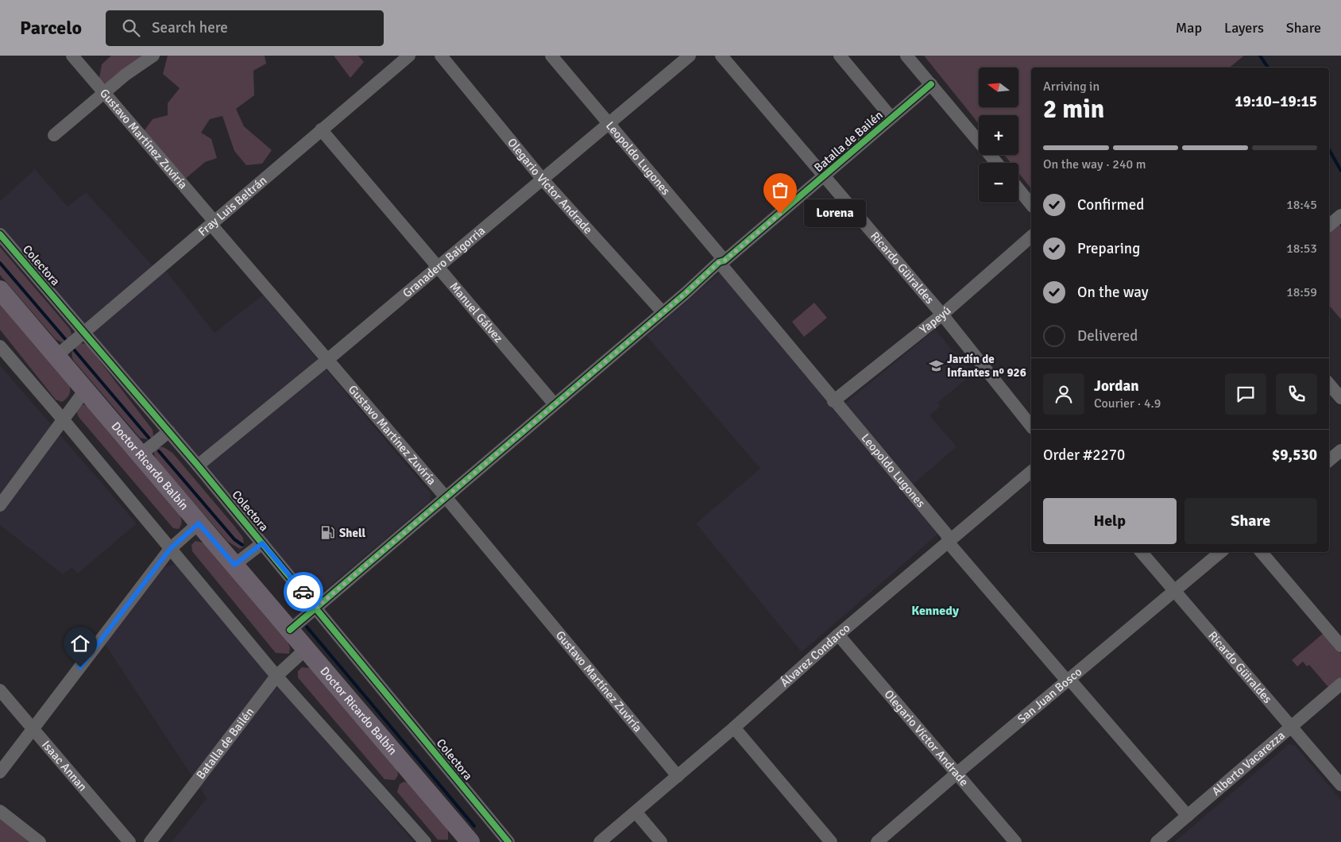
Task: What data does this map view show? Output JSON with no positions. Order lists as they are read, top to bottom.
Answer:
{
  "streets": {
    "highway": ["Doctor Ricardo Balbín"],
    "street": [
      "Gustavo Martínez Zuviría",
      "Batalla de Bailén",
      "Leopoldo Lugones",
      "Olegario Víctor Andrade",
      "Fray Luis Beltrán",
      "Granadero Baigorria",
      "Colectora",
      "Ricardo Güiraldes",
      "Manuel Gálvez",
      "Yapeyú",
      "Álvarez Condarco",
      "San Juan Bosco",
      "Alberto Vacarezza",
      "Isaac Annan"
    ]
  },
  "crossings": [
    ["Gustavo Martínez Zuviría", "Batalla de Bailén"],
    ["Gustavo Martínez Zuviría", "Fray Luis Beltrán"],
    ["Gustavo Martínez Zuviría", "Granadero Baigorria"],
    ["Gustavo Martínez Zuviría", "Álvarez Condarco"],
    ["Batalla de Bailén", "Leopoldo Lugones"],
    ["Batalla de Bailén", "Olegario Víctor Andrade"],
    ["Batalla de Bailén", "Colectora"],
    ["Batalla de Bailén", "Ricardo Güiraldes"],
    ["Batalla de Bailén", "Manuel Gálvez"],
    ["Batalla de Bailén", "Doctor Ricardo Balbín"],
    ["Leopoldo Lugones", "Granadero Baigorria"],
    ["Leopoldo Lugones", "Yapeyú"],
    ["Leopoldo Lugones", "Álvarez Condarco"],
    ["Leopoldo Lugones", "San Juan Bosco"],
    ["Leopoldo Lugones", "Alberto Vacarezza"],
    ["Olegario Víctor Andrade", "Granadero Baigorria"],
    ["Olegario Víctor Andrade", "Álvarez Condarco"],
    ["Olegario Víctor Andrade", "San Juan Bosco"],
    ["Fray Luis Beltrán", "Colectora"],
    ["Fray Luis Beltrán", "Manuel Gálvez"],
    ["Fray Luis Beltrán", "Doctor Ricardo Balbín"],
    ["Granadero Baigorria", "Colectora"],
    ["Granadero Baigorria", "Manuel Gálvez"],
    ["Ricardo Güiraldes", "Yapeyú"],
    ["Ricardo Güiraldes", "San Juan Bosco"],
    ["Ricardo Güiraldes", "Alberto Vacarezza"]
  ],
  "districts": ["Kennedy"],
  "places": {
    "other": ["Lorena"],
    "school or university": ["Jardín de Infantes nº 926"],
    "fuel station": ["Shell"]
  },
  "north": "left",
  "page": {
    "header": "Parcelo",
    "search": "Search here",
    "nav": ["Map", "Layers", "Share"],
    "map_buttons": ["+", "−"],
    "heading": ["2 min", "Arriving in", "19:10–19:15"],
    "panel": [
      "Jordan",
      "Courier · 4.9",
      "Order #2270",
      "$9,530"
    ],
    "bar": "On the way · 240 m",
    "list": [
      ["Confirmed", "18:45"],
      ["Preparing", "18:53"],
      ["On the way", "18:59"],
      "Delivered"
    ],
    "bubble": "Lorena",
    "buttons": ["Help", "Share"]
  }
}
